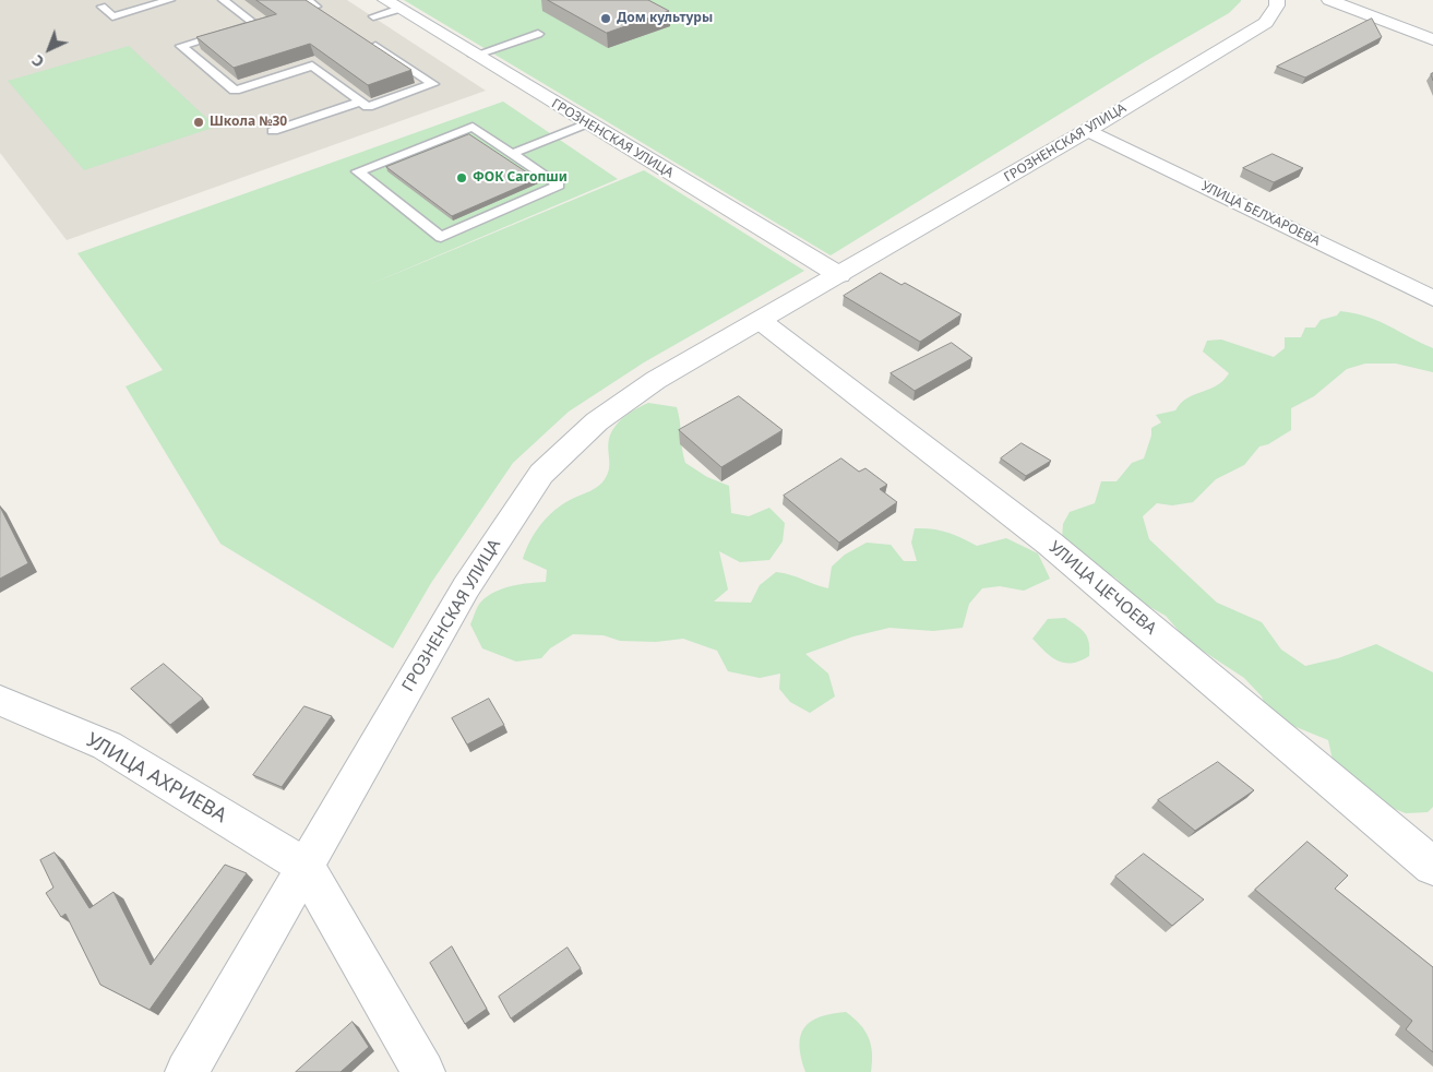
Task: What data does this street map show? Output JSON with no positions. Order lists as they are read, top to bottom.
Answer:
{
  "streets": {
    "street": [
      "ГРОЗНЕНСКАЯ УЛИЦА",
      "УЛИЦА БЕЛХАРОЕВА",
      "УЛИЦА ЦЕЧОЕВА",
      "УЛИЦА АХРИЕВА"
    ]
  },
  "crossings": [
    ["ГРОЗНЕНСКАЯ УЛИЦА", "УЛИЦА БЕЛХАРОЕВА"],
    ["ГРОЗНЕНСКАЯ УЛИЦА", "УЛИЦА ЦЕЧОЕВА"],
    ["ГРОЗНЕНСКАЯ УЛИЦА", "УЛИЦА АХРИЕВА"]
  ],
  "places": ["Дом культуры", "Школа №30", "ФОК Сагопши"],
  "north": "bottom left"
}
